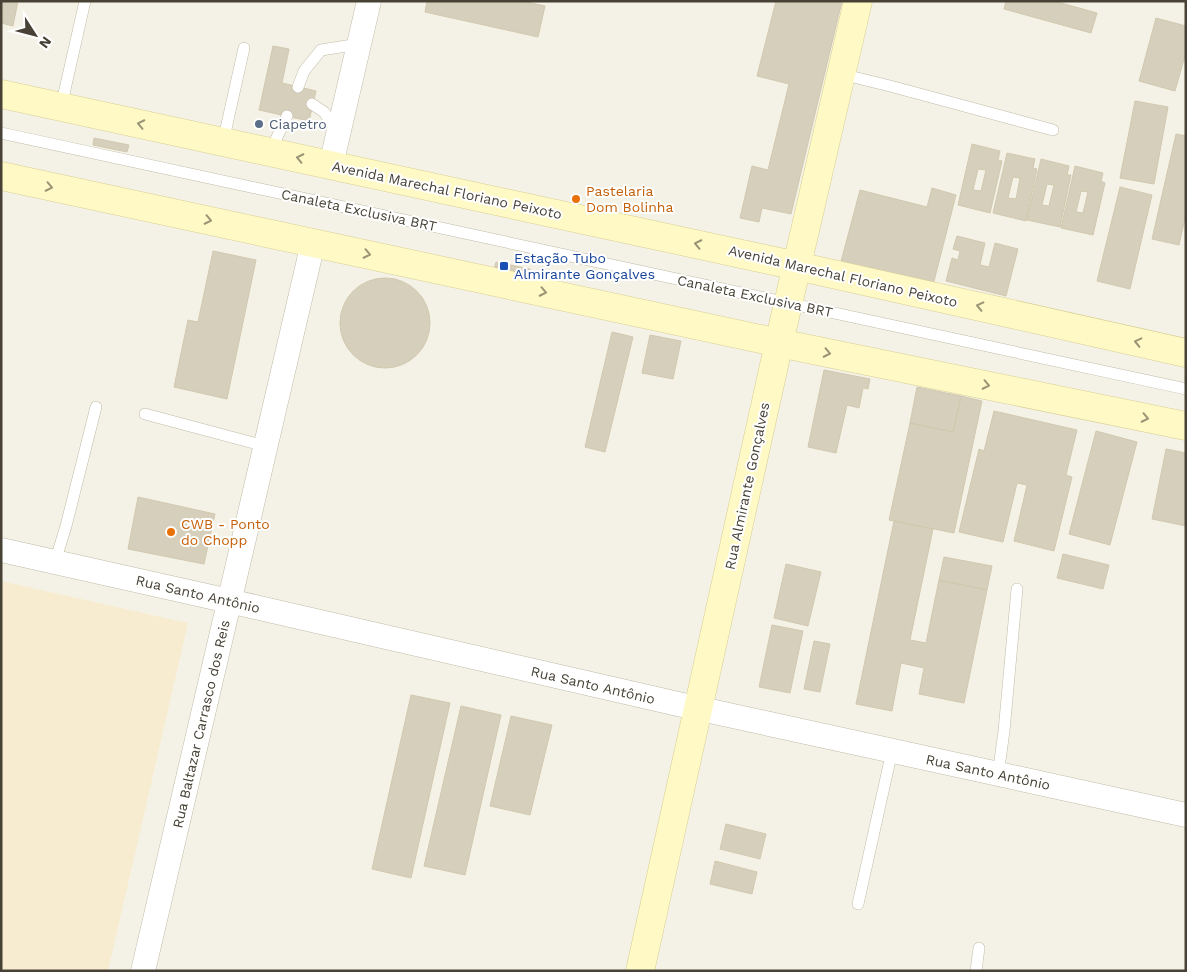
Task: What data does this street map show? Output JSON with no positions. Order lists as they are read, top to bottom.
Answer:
{
  "streets": {
    "street": [
      "Avenida Marechal Floriano Peixoto",
      "Rua Almirante Gonçalves",
      "Rua Santo Antônio",
      "Rua Baltazar Carrasco dos Reis"
    ],
    "lane": ["Canaleta Exclusiva BRT"]
  },
  "crossings": [
    ["Avenida Marechal Floriano Peixoto", "Rua Almirante Gonçalves"],
    ["Canaleta Exclusiva BRT", "Rua Almirante Gonçalves"],
    ["Rua Almirante Gonçalves", "Rua Santo Antônio"],
    ["Rua Santo Antônio", "Rua Baltazar Carrasco dos Reis"]
  ],
  "places": {
    "other": ["Ciapetro", "Pastelaria Dom Bolinha", "CWB - Ponto do Chopp"],
    "transit": ["Estação Tubo Almirante Gonçalves"]
  },
  "north": "bottom right"
}
